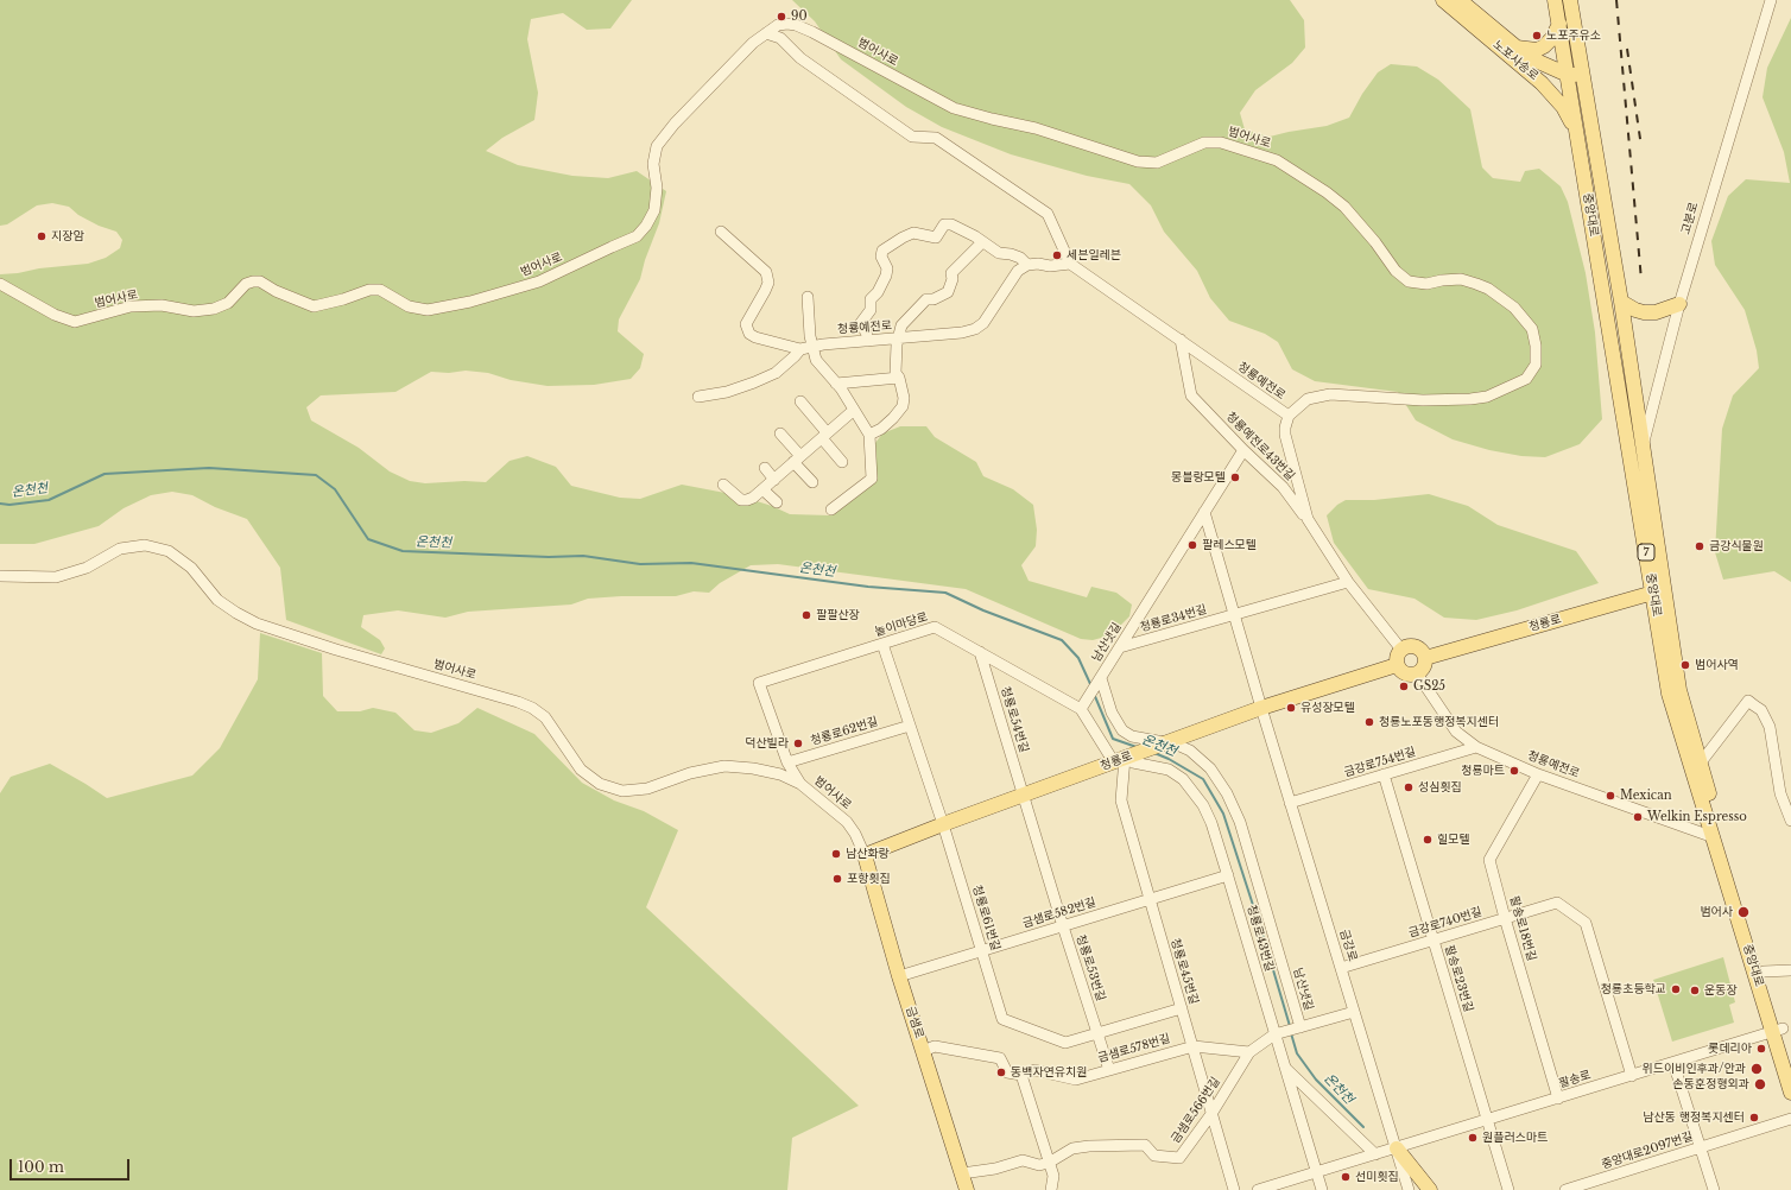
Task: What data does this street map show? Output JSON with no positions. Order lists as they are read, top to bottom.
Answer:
{
  "streets": {
    "main road": [
      "노포사송로",
      "중앙대로",
      "7",
      "청룡로",
      "금샘로"
    ],
    "street": [
      "범어사로",
      "고분로",
      "청룡예전로",
      "청룡예전로43번길",
      "청룡로34번길",
      "놀이마당로",
      "남산냇길",
      "청룡로54번길",
      "청룡로62번길",
      "금강로754번길",
      "금샘로582번길",
      "청룡로61번길",
      "금강로740번길",
      "팔송로18번길",
      "청룡로43번길",
      "금강로",
      "청룡로53번길",
      "청룡로45번길",
      "팔송로23번길",
      "금샘로578번길",
      "팔송로",
      "금샘로566번길",
      "중앙대로2097번길"
    ]
  },
  "crossings": [
    ["범어사로", "청룡예전로"],
    ["범어사로", "청룡로"],
    ["범어사로", "놀이마당로"],
    ["범어사로", "금샘로"],
    ["노포사송로", "중앙대로"],
    ["중앙대로", "고분로"],
    ["중앙대로", "청룡예전로"],
    ["중앙대로", "청룡로"],
    ["중앙대로", "팔송로"],
    ["청룡예전로", "청룡예전로43번길"],
    ["청룡예전로", "청룡로34번길"],
    ["청룡예전로", "청룡로"],
    ["청룡예전로", "금강로754번길"],
    ["청룡예전로", "팔송로18번길"],
    ["청룡예전로43번길", "남산냇길"],
    ["청룡로34번길", "남산냇길"],
    ["청룡로", "놀이마당로"],
    ["청룡로", "남산냇길"],
    ["청룡로", "청룡로54번길"],
    ["청룡로", "청룡로61번길"],
    ["청룡로", "청룡로43번길"],
    ["청룡로", "금강로"],
    ["청룡로", "청룡로53번길"],
    ["청룡로", "청룡로45번길"],
    ["청룡로", "금샘로"],
    ["놀이마당로", "청룡로54번길"],
    ["놀이마당로", "청룡로62번길"],
    ["놀이마당로", "청룡로43번길"],
    ["놀이마당로", "청룡로45번길"],
    ["청룡로54번길", "청룡로53번길"],
    ["금강로754번길", "금강로"],
    ["금강로754번길", "팔송로23번길"],
    ["금샘로582번길", "청룡로61번길"],
    ["금샘로582번길", "청룡로43번길"],
    ["금샘로582번길", "청룡로53번길"],
    ["금샘로582번길", "청룡로45번길"],
    ["금샘로582번길", "금샘로"],
    ["청룡로61번길", "청룡로53번길"],
    ["금강로740번길", "팔송로18번길"],
    ["금강로740번길", "금강로"],
    ["금강로740번길", "팔송로23번길"],
    ["금강로740번길", "팔송로"],
    ["팔송로18번길", "팔송로"],
    ["청룡로43번길", "청룡로45번길"],
    ["청룡로43번길", "팔송로"],
    ["금강로", "팔송로"],
    ["청룡로53번길", "금샘로578번길"],
    ["청룡로45번길", "금샘로578번길"],
    ["청룡로45번길", "금샘로566번길"],
    ["팔송로23번길", "팔송로"],
    ["금샘로578번길", "금샘로566번길"]
  ],
  "water": ["온천천"],
  "places": [
    "90",
    "노포주유소",
    "지장암",
    "세븐일레븐",
    "몽블랑모텔",
    "팔레스모텔",
    "금강식물원",
    "팔팔산장",
    "범어사역",
    "GS25",
    "유성장모텔",
    "청룡노포동행정복지센터",
    "덕산빌라",
    "청룡마트",
    "성심횟집",
    "Mexican",
    "Welkin Espresso",
    "힐모텔",
    "남산화랑",
    "포항횟집",
    "범어사",
    "청룡초등학교",
    "운동장",
    "롯데리아",
    "위드이비인후과/안과",
    "동백자연유치원",
    "손동훈정형외과",
    "남산동 행정복지센터",
    "원플러스마트",
    "선미횟집"
  ],
  "scale_bar": "100 m"
}
